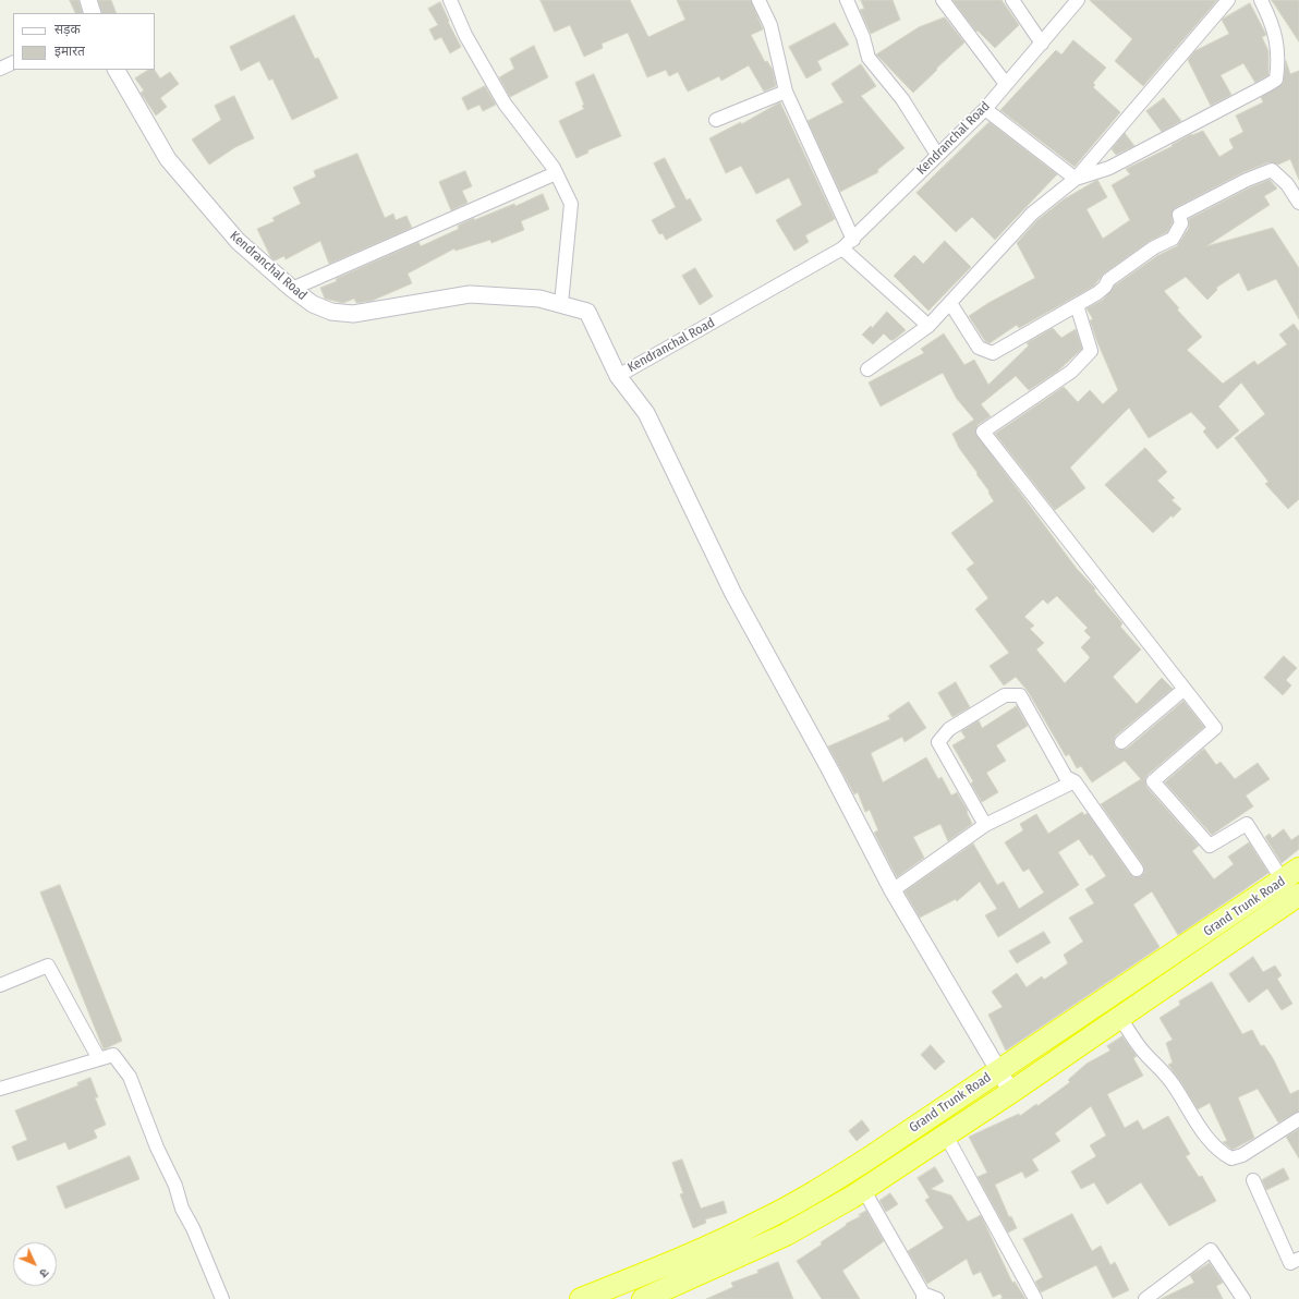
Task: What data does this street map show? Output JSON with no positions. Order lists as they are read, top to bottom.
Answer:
{
  "streets": {
    "highway": ["Grand Trunk Road"],
    "street": ["Kendranchal Road"]
  },
  "legend": ["सड़क", "इमारत"],
  "north": "bottom right"
}
